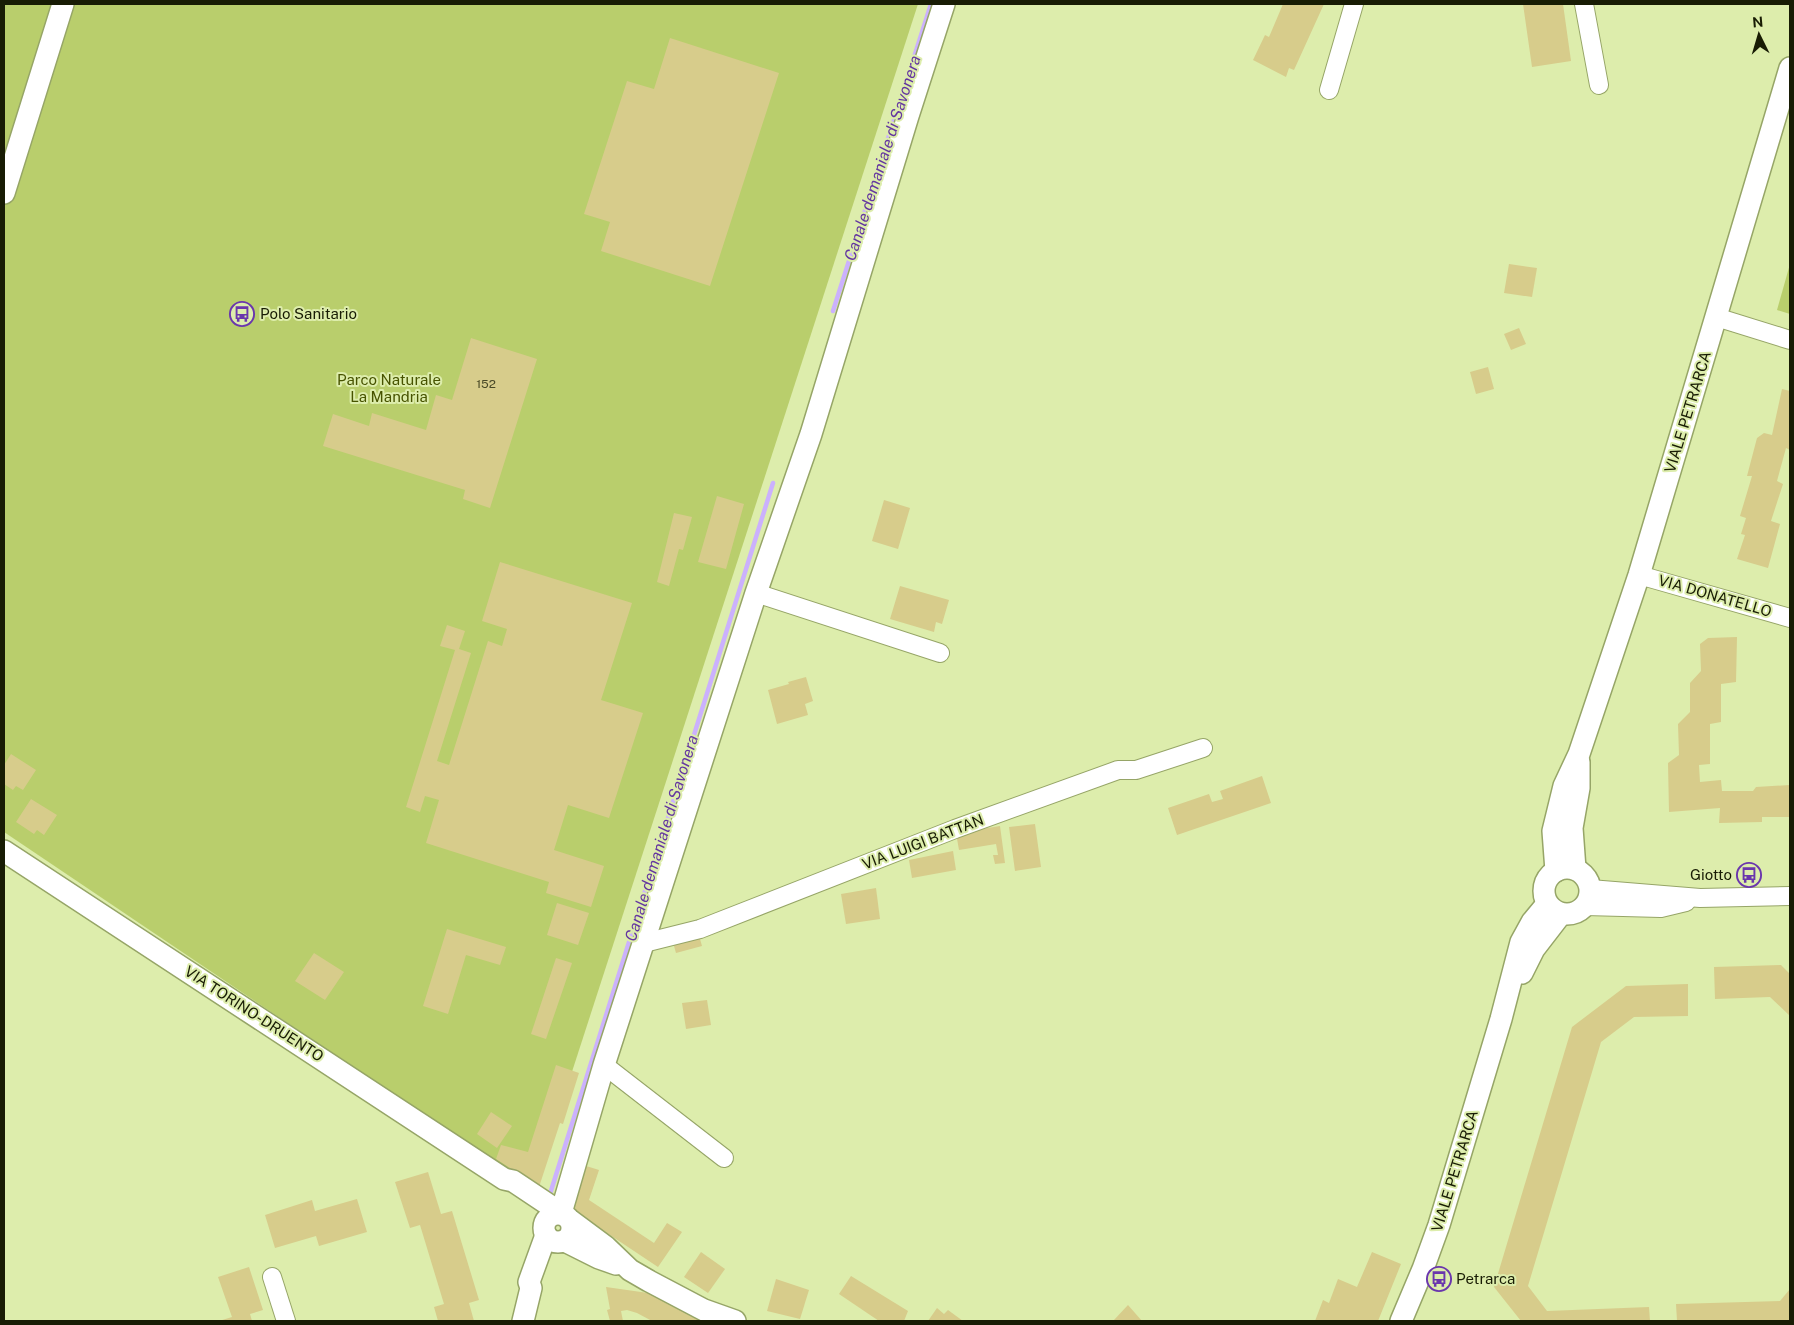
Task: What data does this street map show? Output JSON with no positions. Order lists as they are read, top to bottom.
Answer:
{
  "streets": {
    "street": [
      "VIALE PETRARCA",
      "VIA DONATELLO",
      "VIA LUIGI BATTAN",
      "VIA TORINO-DRUENTO"
    ]
  },
  "crossings": [
    ["VIALE PETRARCA", "VIA DONATELLO"]
  ],
  "water": ["Canale demaniale di Savonera"],
  "parks": ["Parco Naturale La Mandria"],
  "places": {
    "bus stop": ["Polo Sanitario", "Giotto", "Petrarca"]
  },
  "house_numbers": ["152"],
  "north": "top"
}
